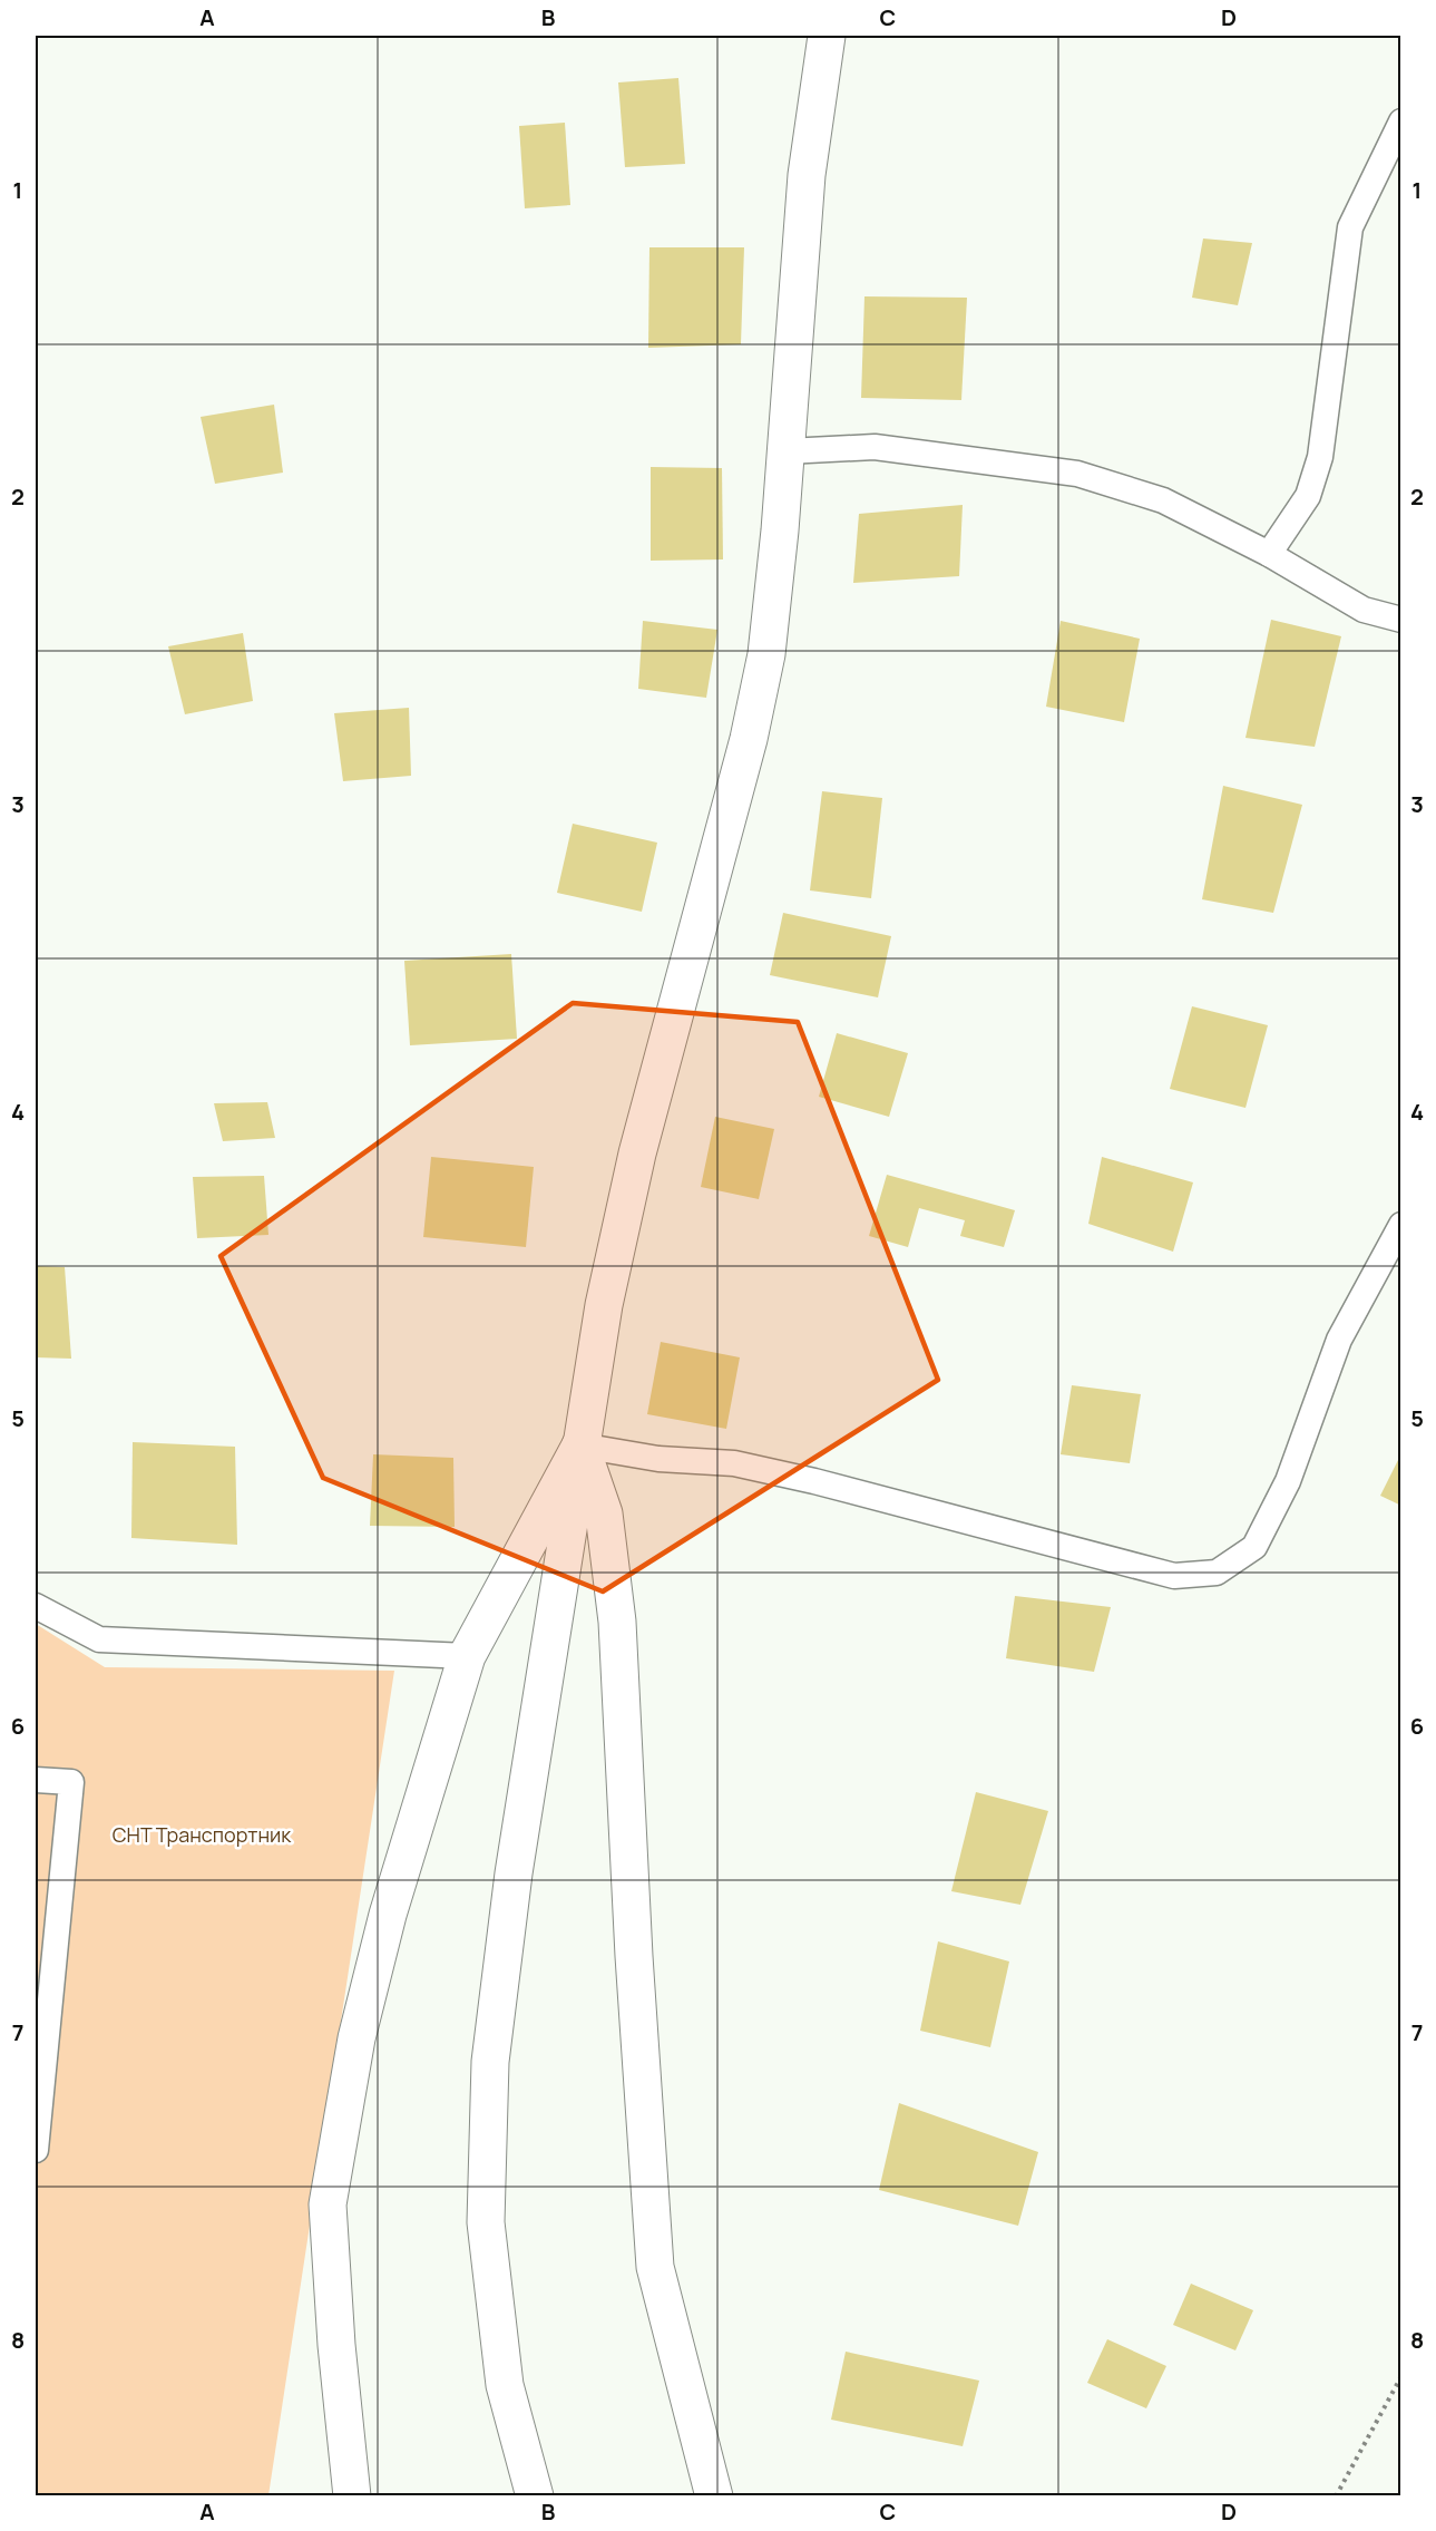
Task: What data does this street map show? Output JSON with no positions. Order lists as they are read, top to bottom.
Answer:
{
  "parks": ["СНТ Транспортник"],
  "grid": {
    "columns": [
      "A",
      "B",
      "C",
      "D"
    ],
    "rows": [
      "1",
      "2",
      "3",
      "4",
      "5",
      "6",
      "7",
      "8"
    ]
  }
}
